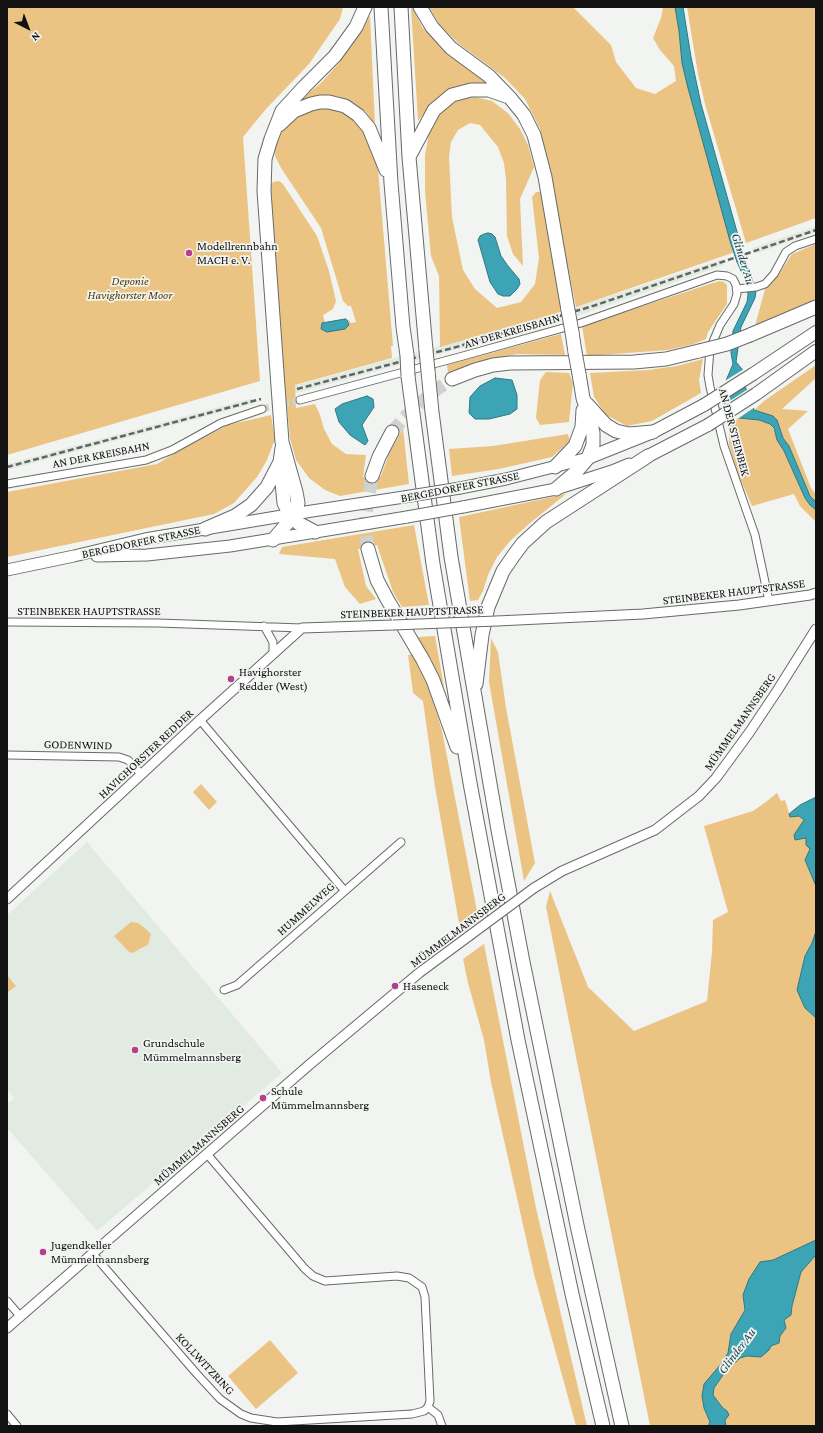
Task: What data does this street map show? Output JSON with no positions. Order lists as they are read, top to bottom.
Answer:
{
  "streets": {
    "highway": ["BERGEDORFER STRASSE"],
    "street": [
      "AN DER KREISBAHN",
      "AN DER STEINBEK",
      "STEINBEKER HAUPTSTRASSE",
      "MÜMMELMANNSBERG",
      "GODENWIND",
      "HAVIGHORSTER REDDER",
      "HUMMELWEG",
      "KOLLWITZRING"
    ]
  },
  "crossings": [
    ["AN DER KREISBAHN", "AN DER STEINBEK"],
    ["AN DER STEINBEK", "STEINBEKER HAUPTSTRASSE"],
    ["STEINBEKER HAUPTSTRASSE", "HAVIGHORSTER REDDER"],
    ["MÜMMELMANNSBERG", "KOLLWITZRING"],
    ["GODENWIND", "HAVIGHORSTER REDDER"]
  ],
  "water": ["Glinder Au"],
  "parks": ["Deponie Havighorster Moor"],
  "places": [
    "Modellrennbahn MACH e. V.",
    "Havighorster Redder (West)",
    "Haseneck",
    "Grundschule Mümmelmannsberg",
    "Schule Mümmelmannsberg",
    "Jugendkeller Mümmelmannsberg"
  ],
  "north": "bottom right"
}
